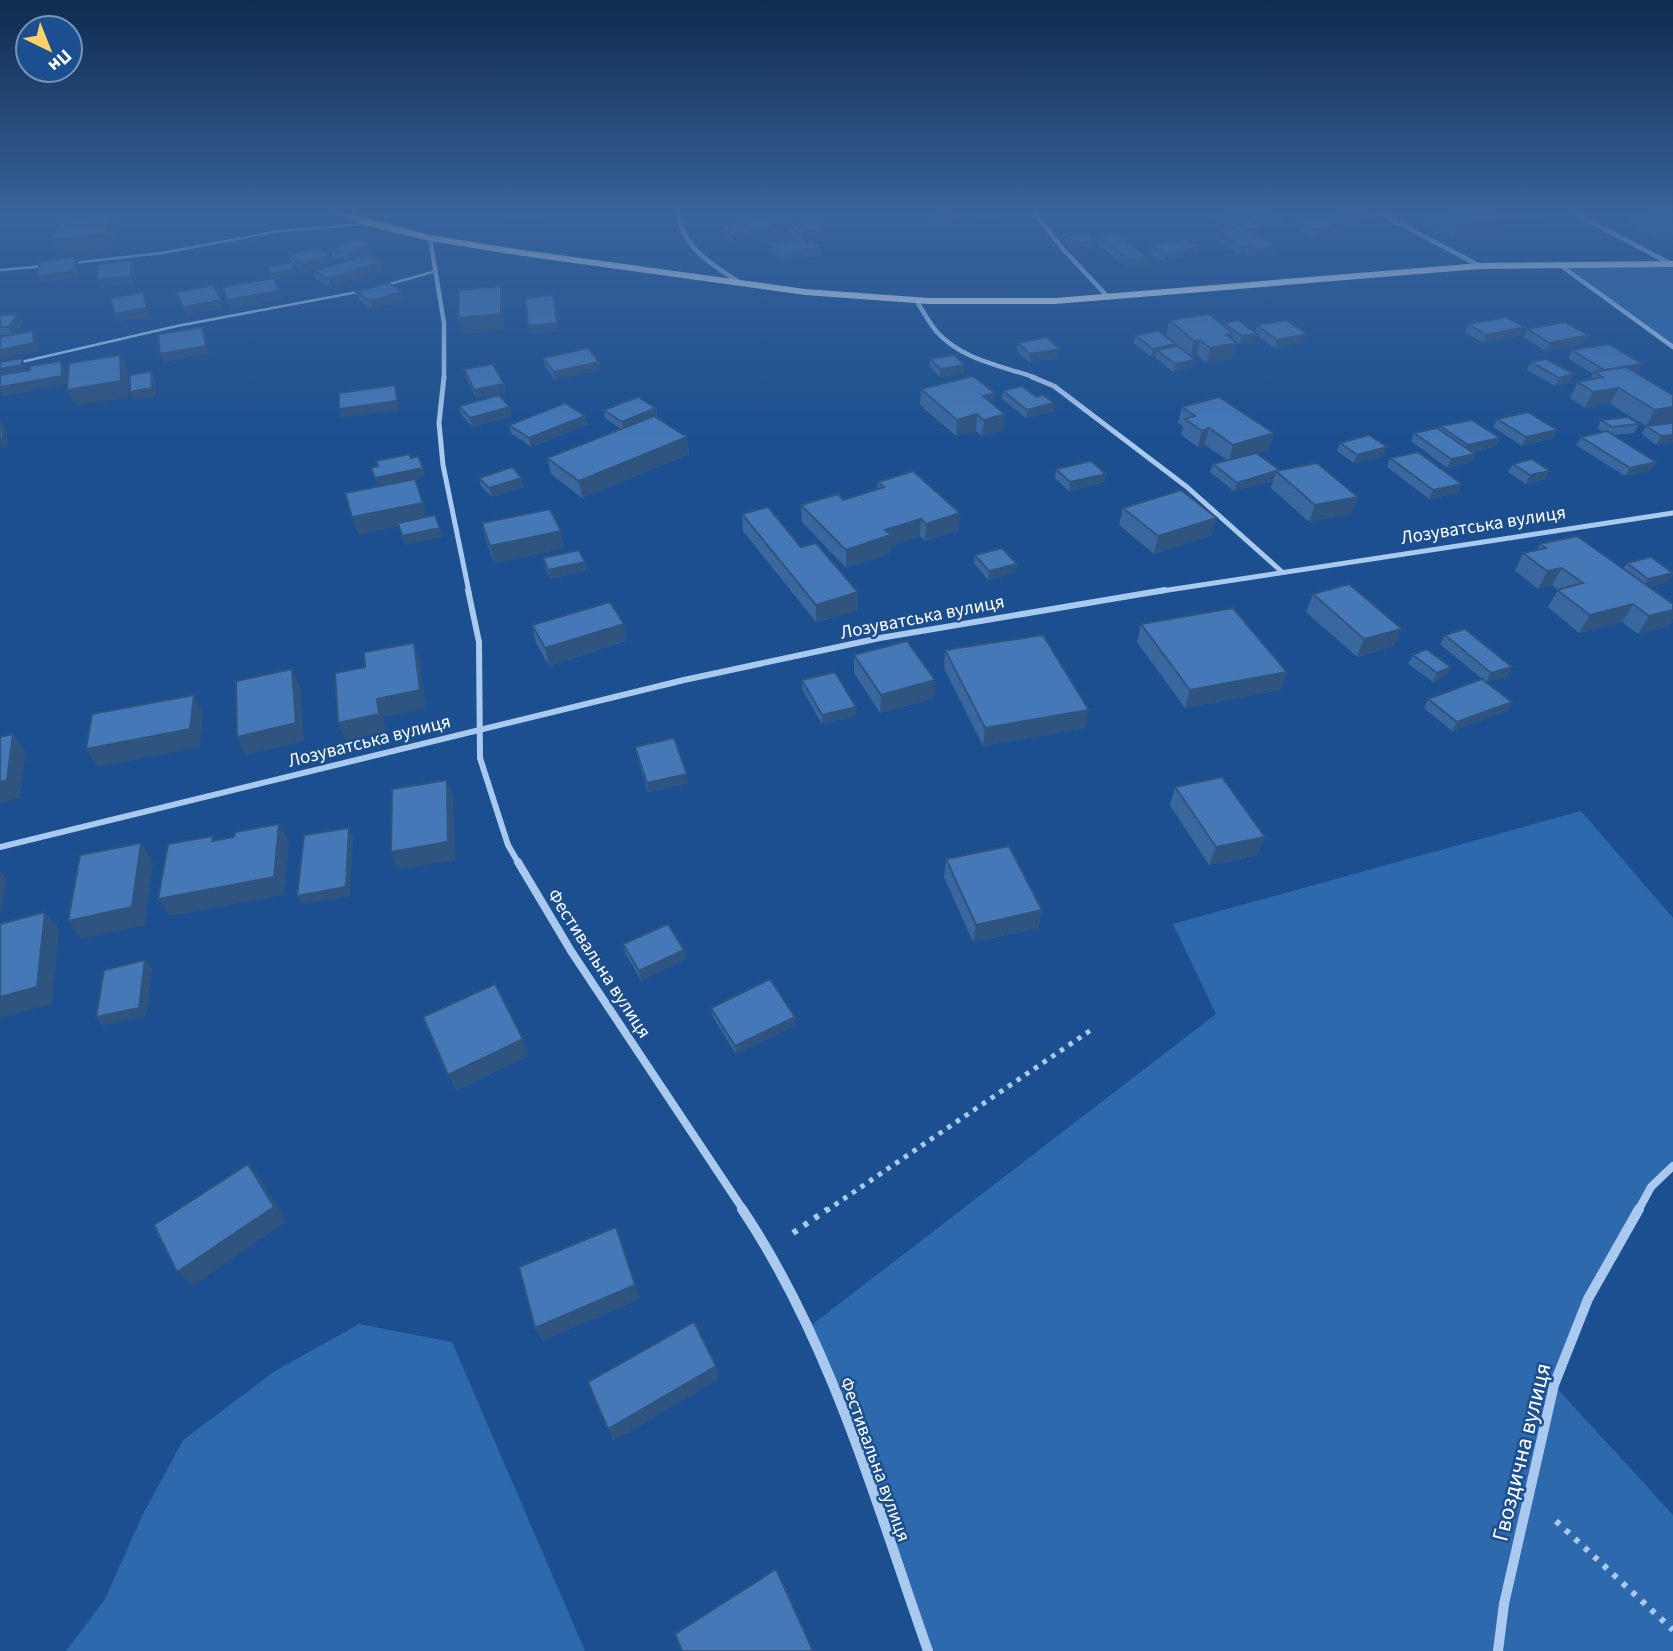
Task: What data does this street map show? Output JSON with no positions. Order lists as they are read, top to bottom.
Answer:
{
  "streets": {
    "street": ["Лозуватська вулиця", "Фестивальна вулиця", "Гвоздична вулиця"]
  },
  "crossings": [
    ["Лозуватська вулиця", "Фестивальна вулиця"]
  ],
  "north": "bottom right"
}
